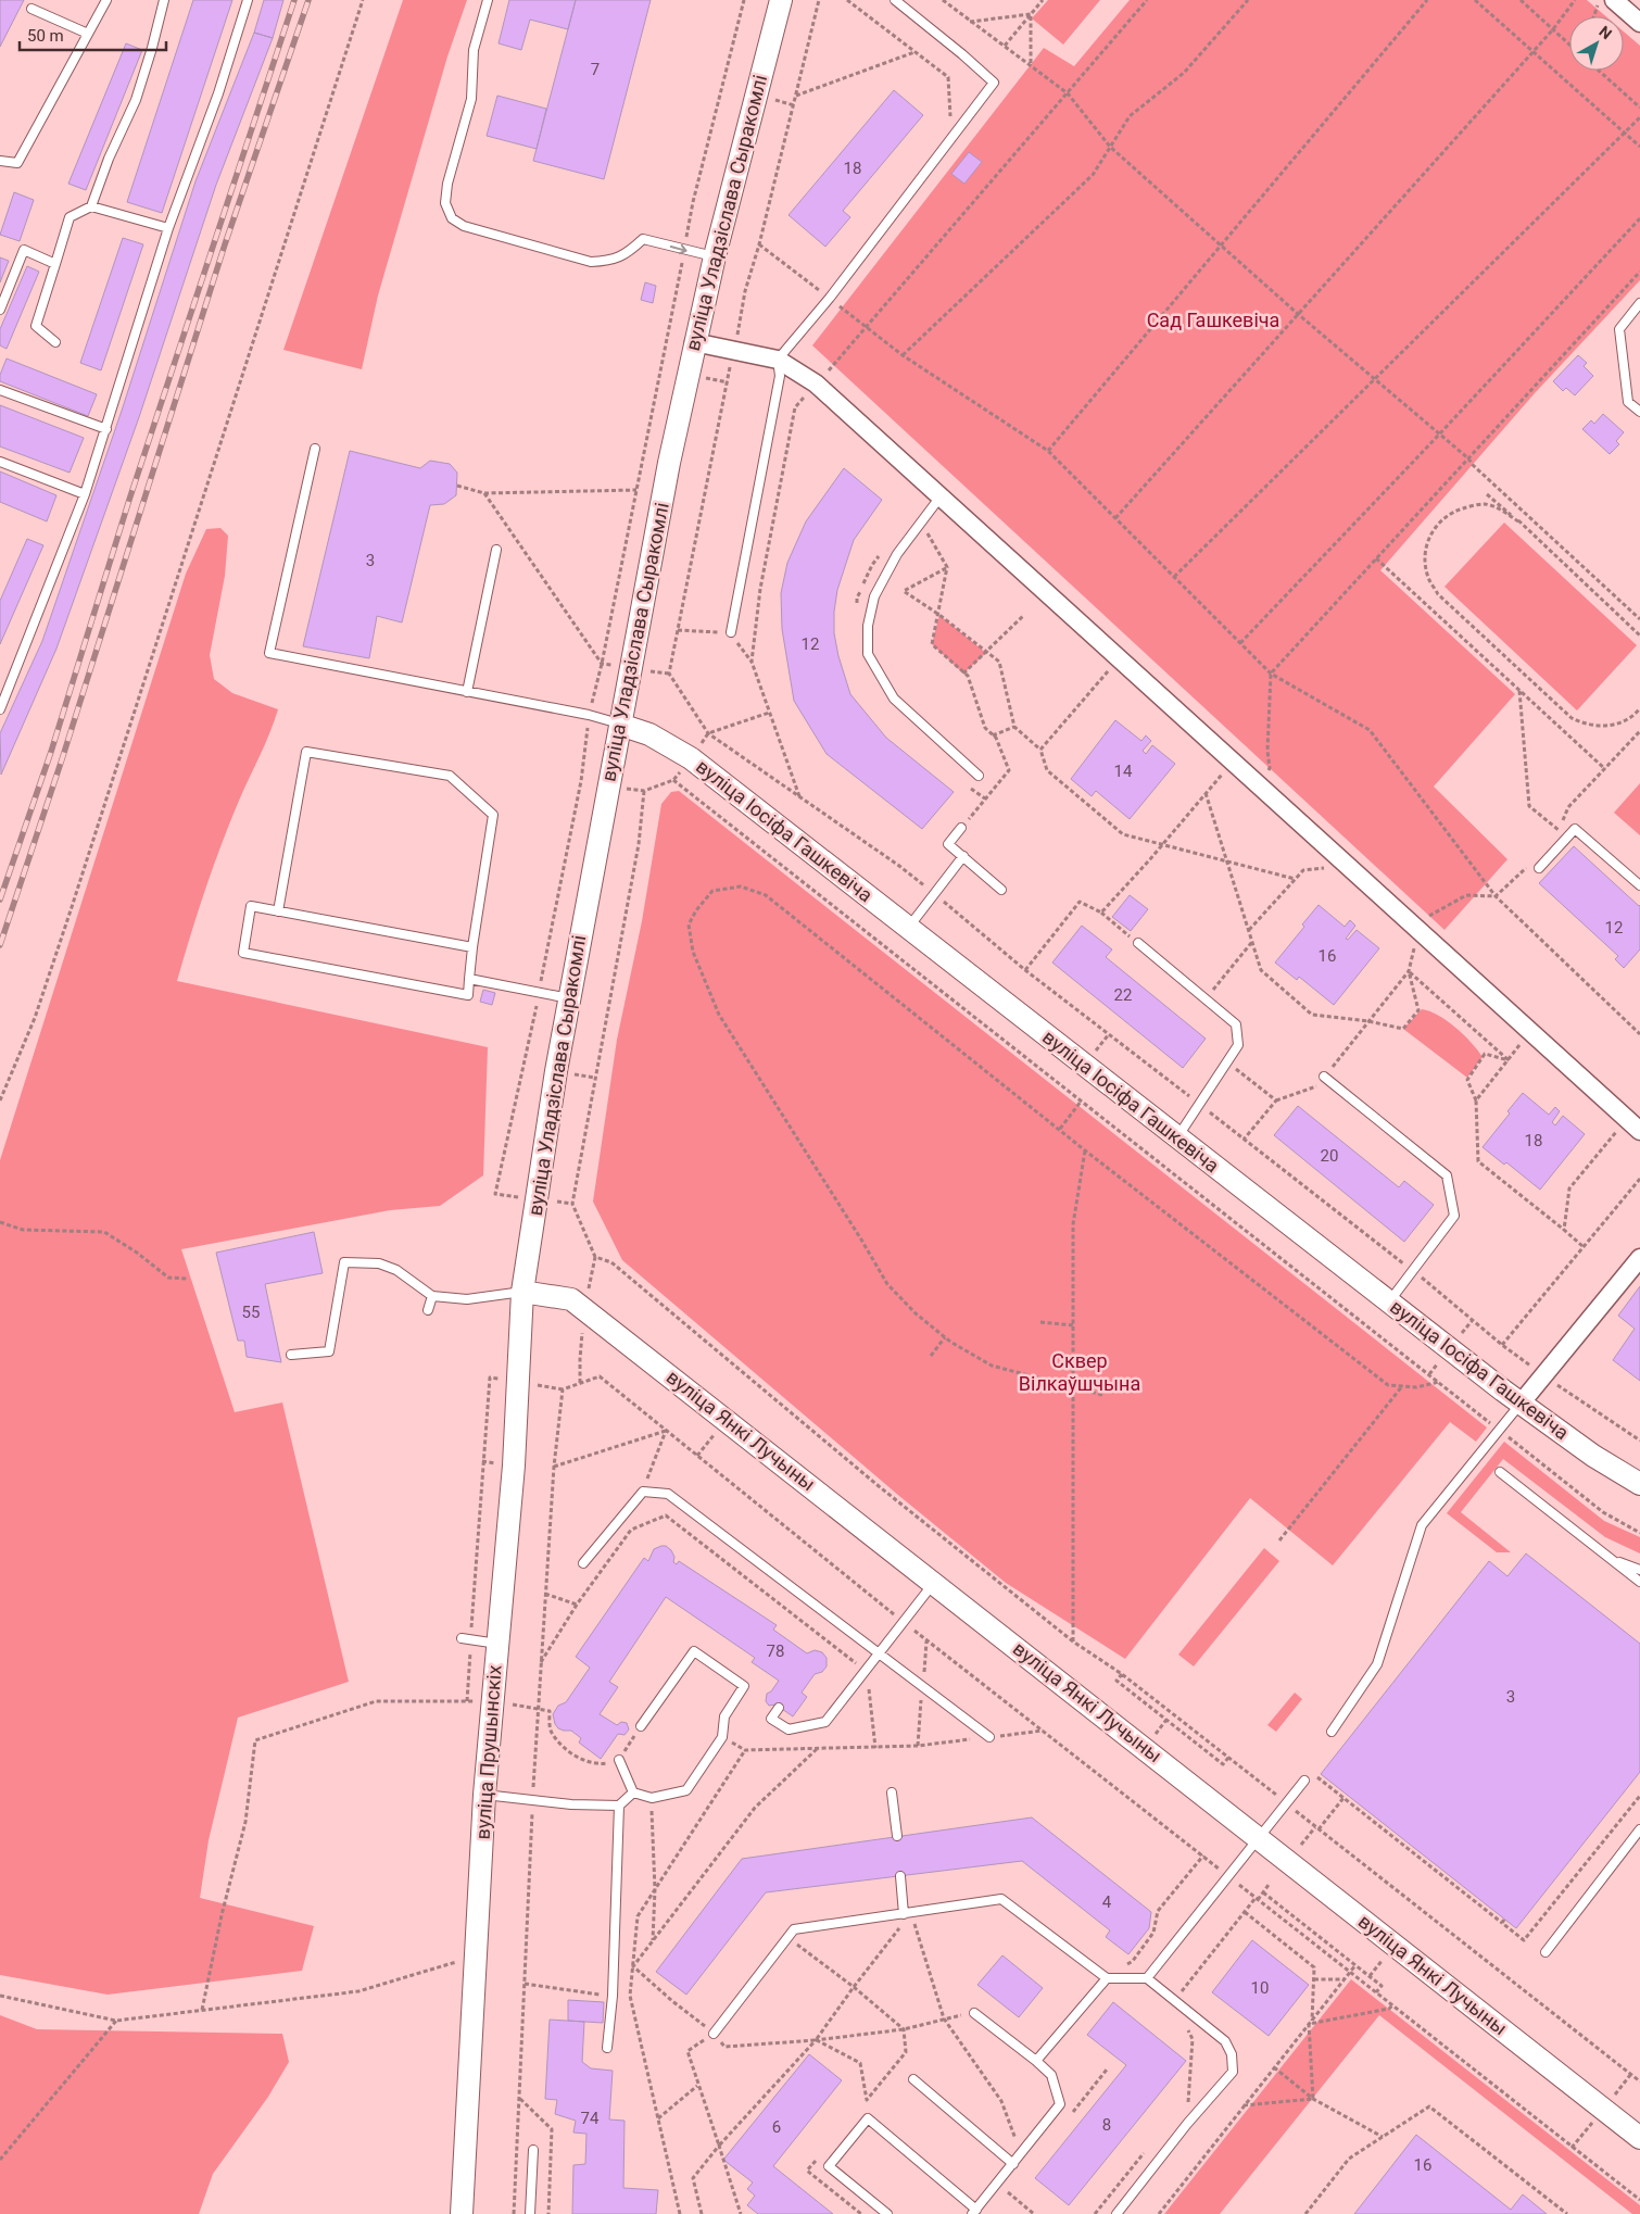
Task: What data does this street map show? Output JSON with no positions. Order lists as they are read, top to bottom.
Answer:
{
  "streets": {
    "street": [
      "вуліца Уладзіслава Сыракомлі",
      "вуліца Іосіфа Гашкевіча",
      "вуліца Янкі Лучыны",
      "вуліца Прушынскіх"
    ]
  },
  "crossings": [
    ["вуліца Уладзіслава Сыракомлі", "вуліца Іосіфа Гашкевіча"],
    ["вуліца Уладзіслава Сыракомлі", "вуліца Янкі Лучыны"],
    ["вуліца Уладзіслава Сыракомлі", "вуліца Прушынскіх"],
    ["вуліца Янкі Лучыны", "вуліца Прушынскіх"]
  ],
  "parks": ["Сад Гашкевіча", "Сквер Вілкаўшчына"],
  "house_numbers": [
    "7",
    "18",
    "3",
    "12",
    "14",
    "12",
    "16",
    "22",
    "18",
    "20",
    "55",
    "78",
    "3",
    "4",
    "10",
    "74",
    "8",
    "6",
    "16"
  ],
  "scale_bar": "50 m",
  "north": "top right"
}
